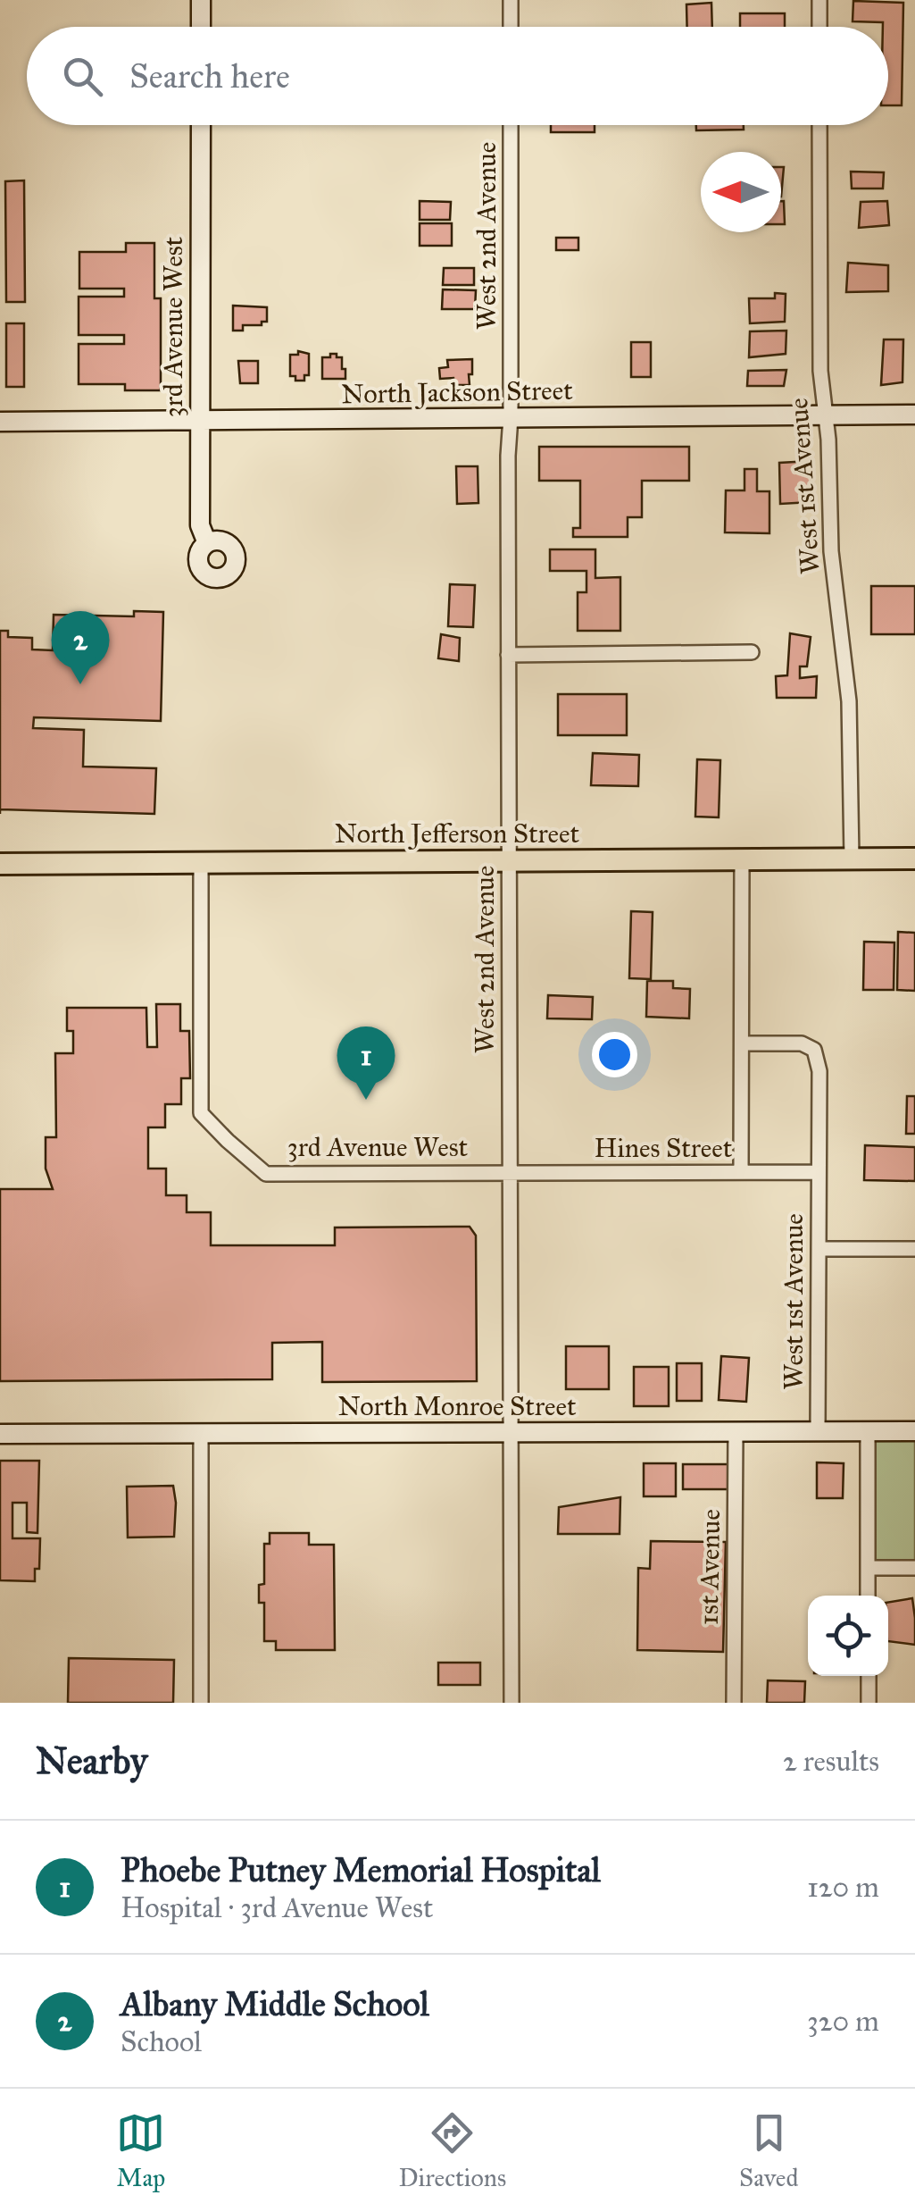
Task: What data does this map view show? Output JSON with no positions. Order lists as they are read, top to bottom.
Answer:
{
  "streets": {
    "main road": ["North Jefferson Street"],
    "street": [
      "West 2nd Avenue",
      "3rd Avenue West",
      "North Jackson Street",
      "West 1st Avenue",
      "Hines Street",
      "North Monroe Street",
      "1st Avenue"
    ]
  },
  "crossings": [
    ["West 2nd Avenue", "3rd Avenue West"],
    ["West 2nd Avenue", "North Jackson Street"],
    ["West 2nd Avenue", "North Jefferson Street"],
    ["West 2nd Avenue", "Hines Street"],
    ["West 2nd Avenue", "North Monroe Street"],
    ["3rd Avenue West", "North Jackson Street"],
    ["3rd Avenue West", "North Jefferson Street"],
    ["3rd Avenue West", "Hines Street"],
    ["North Jackson Street", "West 1st Avenue"],
    ["West 1st Avenue", "North Jefferson Street"],
    ["West 1st Avenue", "Hines Street"],
    ["West 1st Avenue", "North Monroe Street"],
    ["North Monroe Street", "1st Avenue"]
  ],
  "north": "left",
  "page": {
    "search": "Search here",
    "pins": ["2", "1"],
    "heading": ["Nearby", "2 results"],
    "list": [
      {
        "mark": "1",
        "name": "Phoebe Putney Memorial Hospital",
        "note": "Hospital · 3rd Avenue West",
        "value": "120 m"
      },
      {
        "mark": "2",
        "name": "Albany Middle School",
        "note": "School",
        "value": "320 m"
      }
    ],
    "nav": ["Map", "Directions", "Saved"]
  }
}
